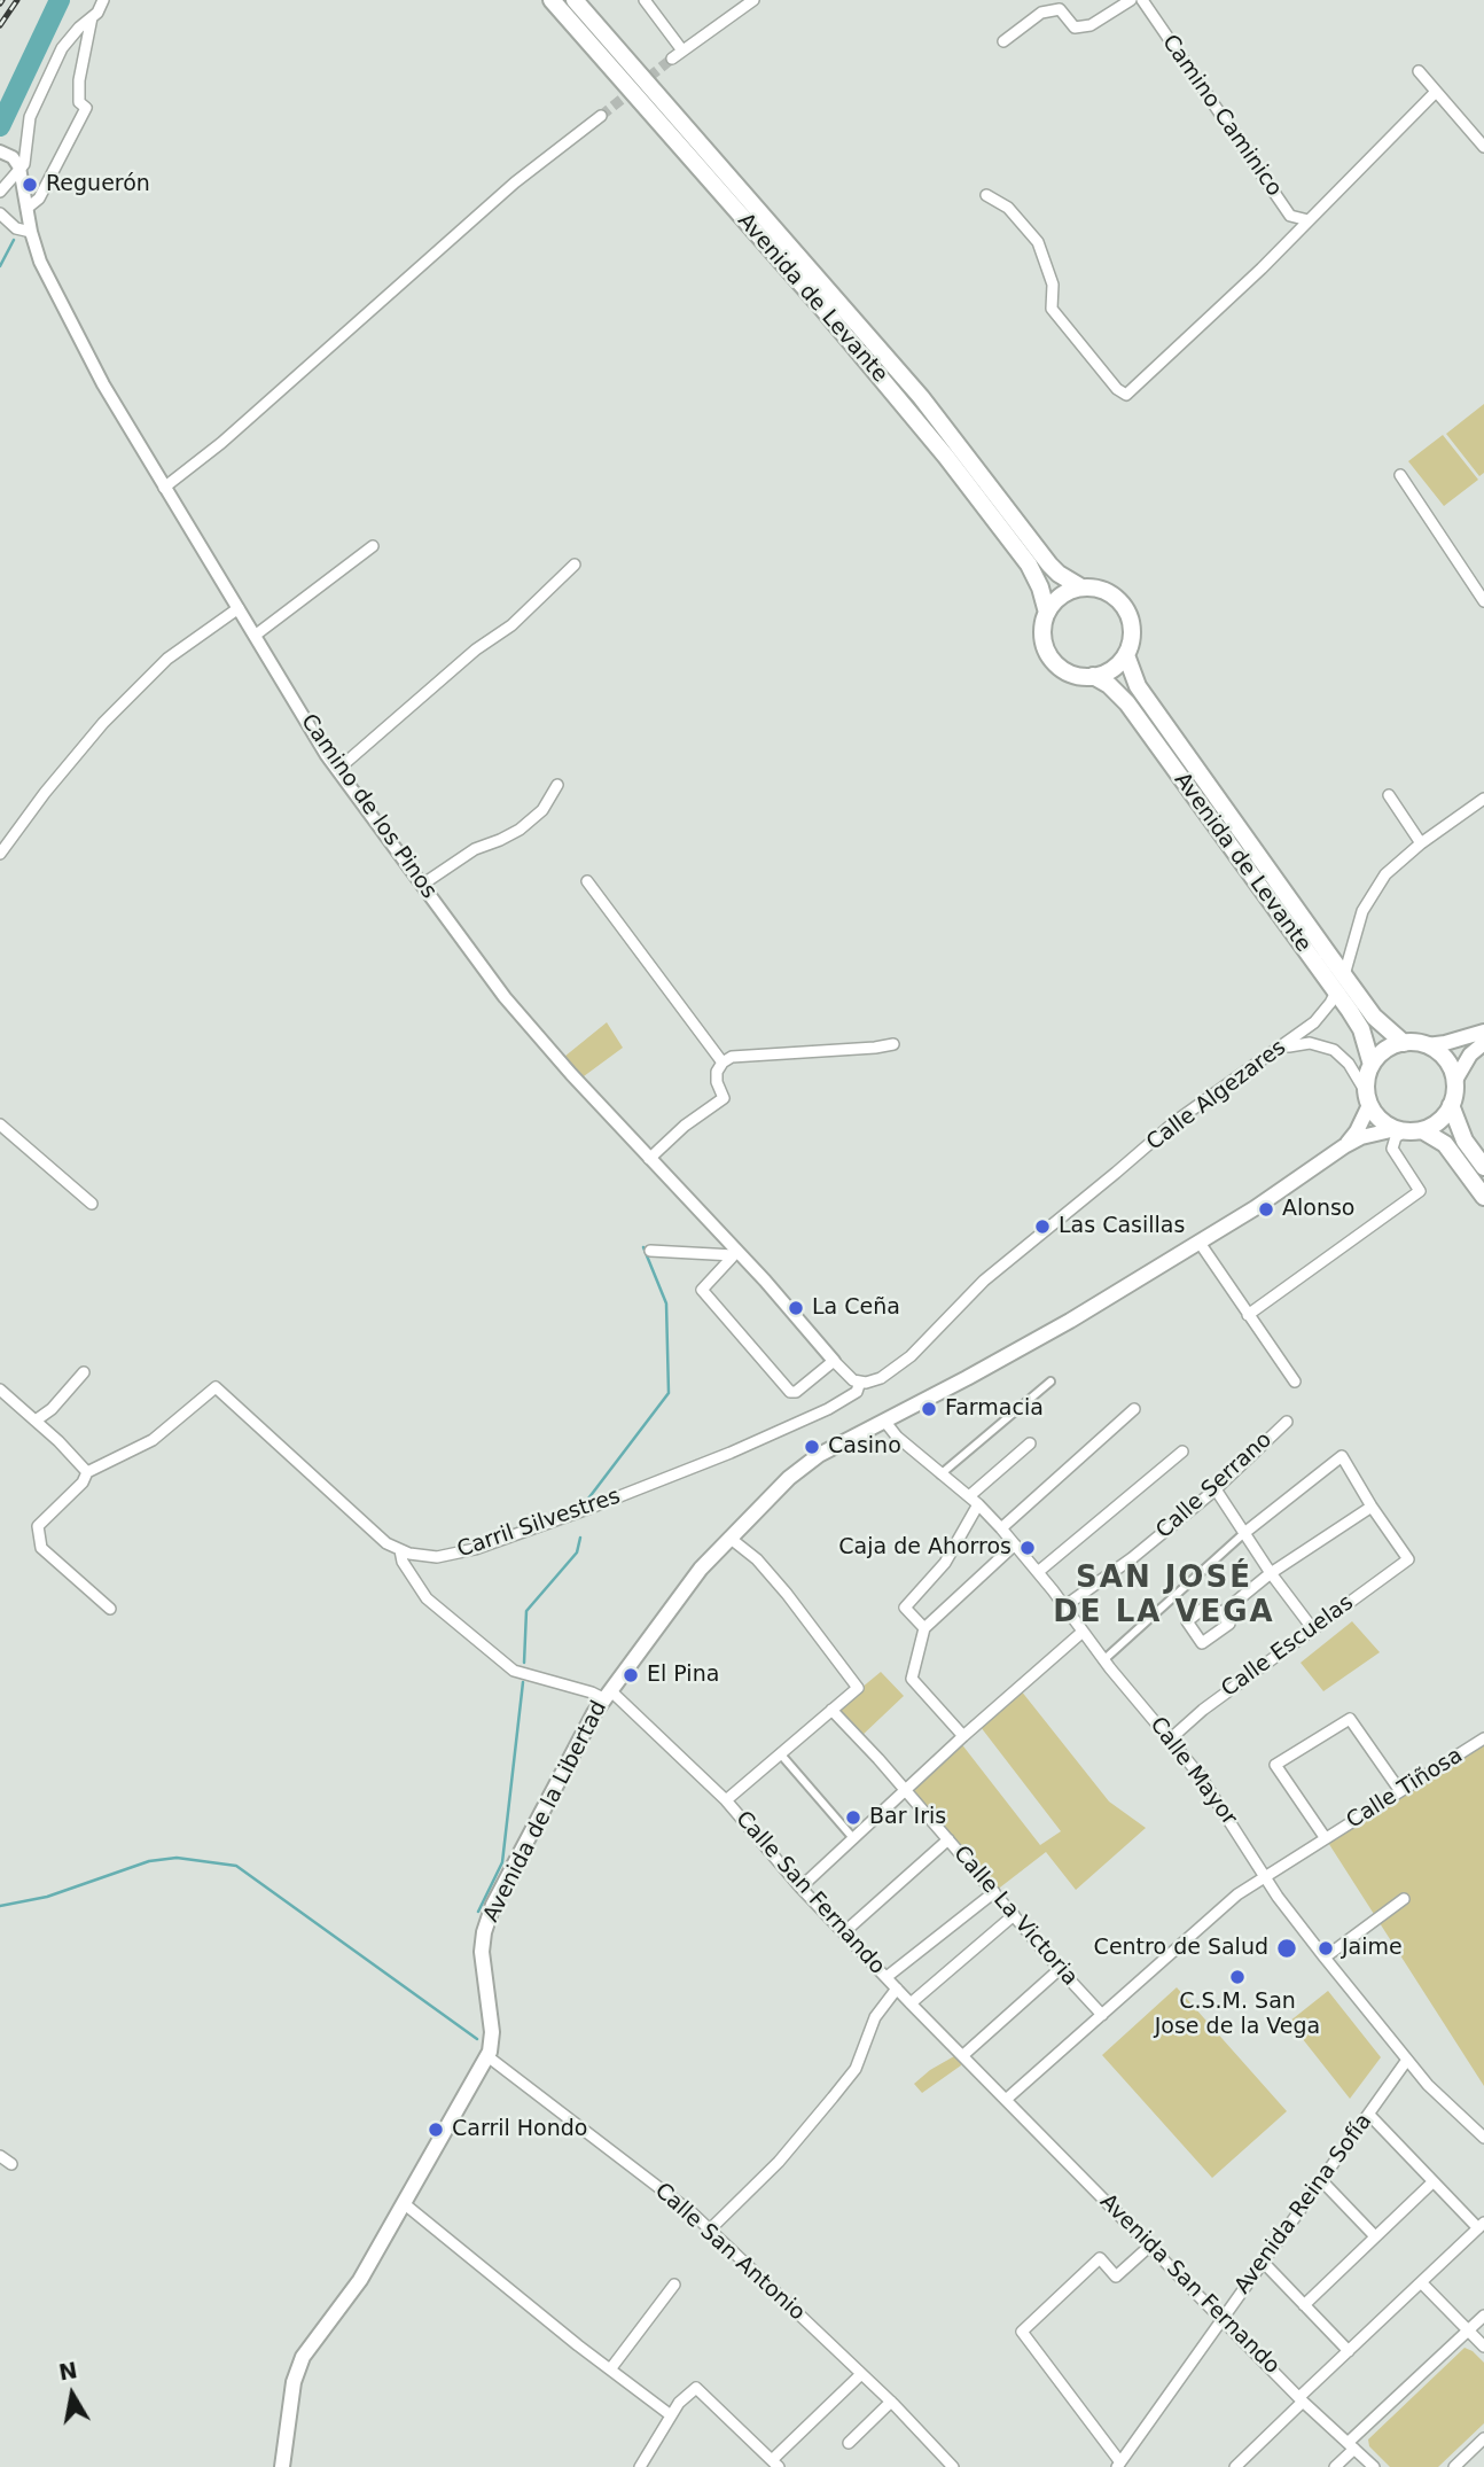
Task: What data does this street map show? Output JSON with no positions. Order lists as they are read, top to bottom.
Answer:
{
  "streets": {
    "main road": ["Avenida de Levante", "Avenida de la Libertad"],
    "street": [
      "Camino Caminico",
      "Camino de los Pinos",
      "Calle Algezares",
      "Calle Serrano",
      "Carril Silvestres",
      "Calle Escuelas",
      "Calle Mayor",
      "Calle Tiñosa",
      "Calle San Fernando",
      "Calle La Victoria",
      "Avenida Reina Sofía",
      "Calle San Antonio",
      "Avenida San Fernando"
    ]
  },
  "crossings": [
    ["Avenida de Levante", "Calle Algezares"],
    ["Avenida de Levante", "Avenida de la Libertad"],
    ["Camino de los Pinos", "Calle Algezares"],
    ["Camino de los Pinos", "Carril Silvestres"],
    ["Calle Algezares", "Carril Silvestres"],
    ["Calle Serrano", "Calle Mayor"],
    ["Calle Escuelas", "Calle Mayor"],
    ["Calle Mayor", "Calle Tiñosa"],
    ["Calle Mayor", "Avenida de la Libertad"],
    ["Calle Mayor", "Avenida Reina Sofía"],
    ["Calle Tiñosa", "Calle San Fernando"],
    ["Calle Tiñosa", "Calle La Victoria"],
    ["Calle Tiñosa", "Avenida San Fernando"],
    ["Avenida de la Libertad", "Calle San Fernando"],
    ["Avenida de la Libertad", "Calle San Antonio"],
    ["Calle San Fernando", "Avenida San Fernando"],
    ["Avenida Reina Sofía", "Avenida San Fernando"]
  ],
  "districts": ["SAN JOSÉ DE LA VEGA"],
  "places": [
    "Reguerón",
    "Alonso",
    "Las Casillas",
    "La Ceña",
    "Farmacia",
    "Casino",
    "Caja de Ahorros",
    "El Pina",
    "Bar Iris",
    "Centro de Salud",
    "Jaime",
    "C.S.M. San Jose de la Vega",
    "Carril Hondo"
  ],
  "north": "top"
}
